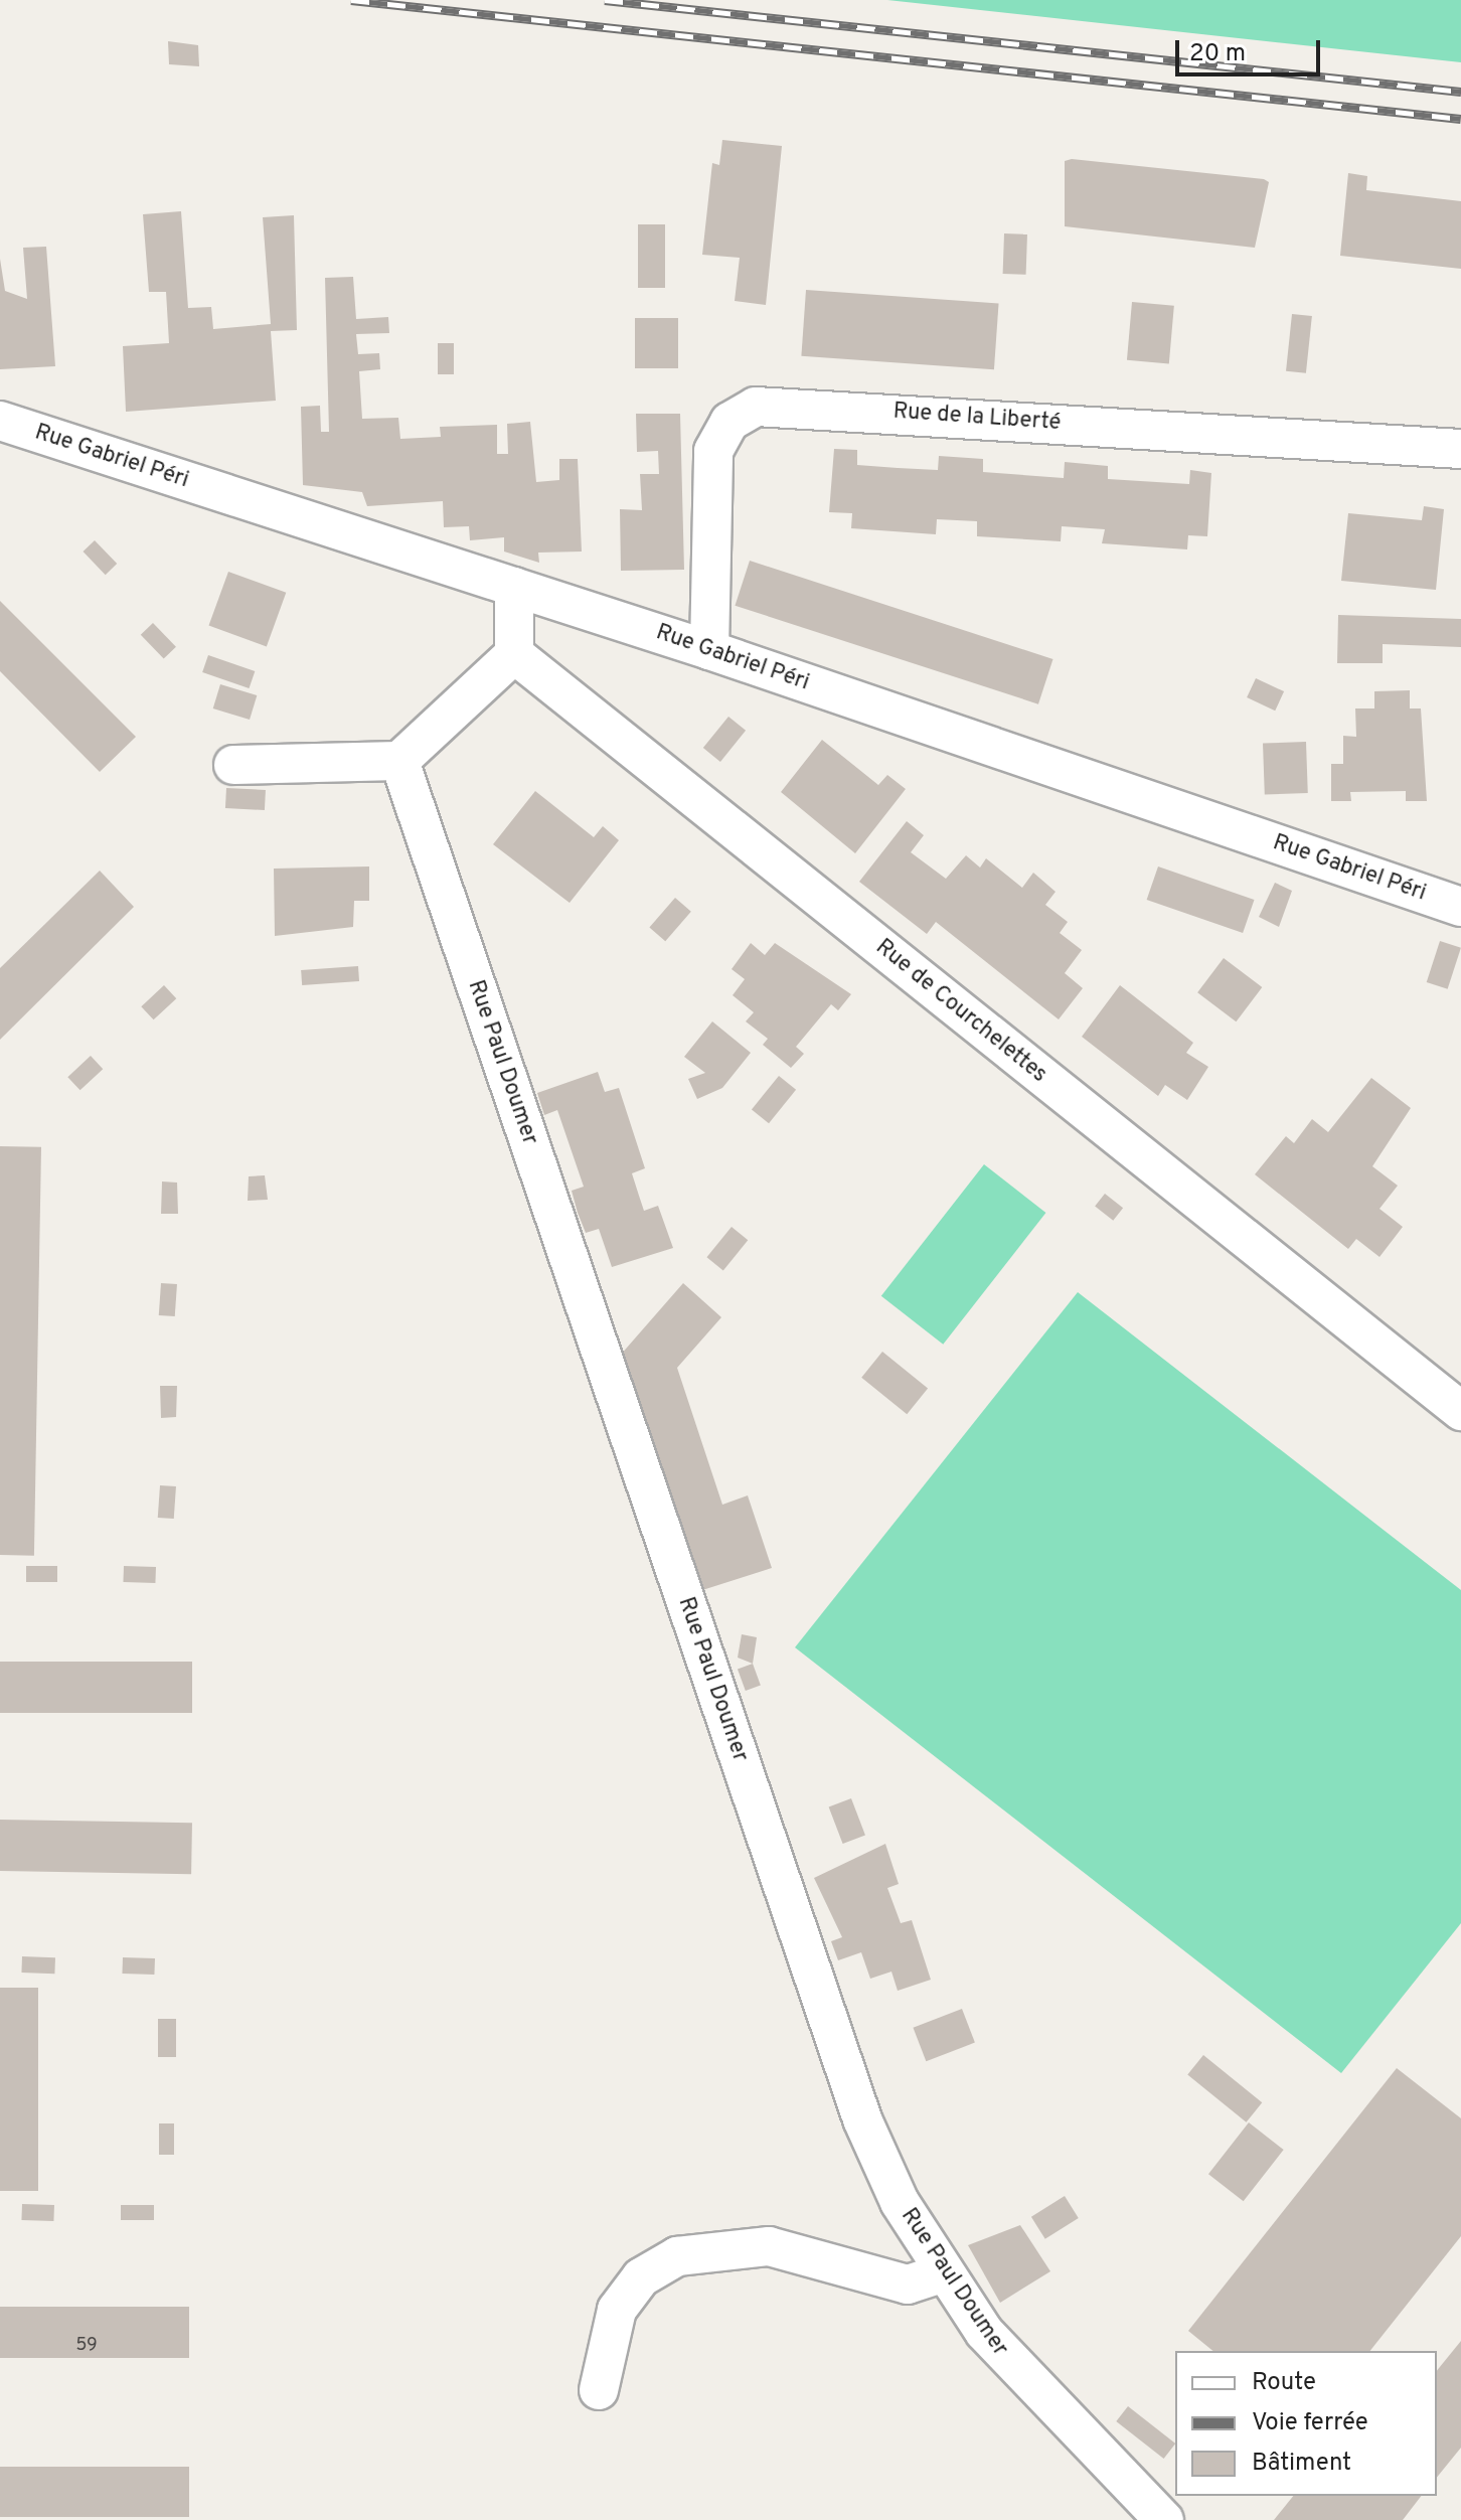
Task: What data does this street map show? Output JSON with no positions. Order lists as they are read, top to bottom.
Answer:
{
  "streets": {
    "street": [
      "Rue de la Liberté",
      "Rue Gabriel Péri",
      "Rue de Courchelettes",
      "Rue Paul Doumer"
    ]
  },
  "crossings": [
    ["Rue de la Liberté", "Rue Gabriel Péri"]
  ],
  "house_numbers": ["59"],
  "legend": ["Route", "Voie ferrée", "Bâtiment"],
  "scale_bar": "20 m"
}
